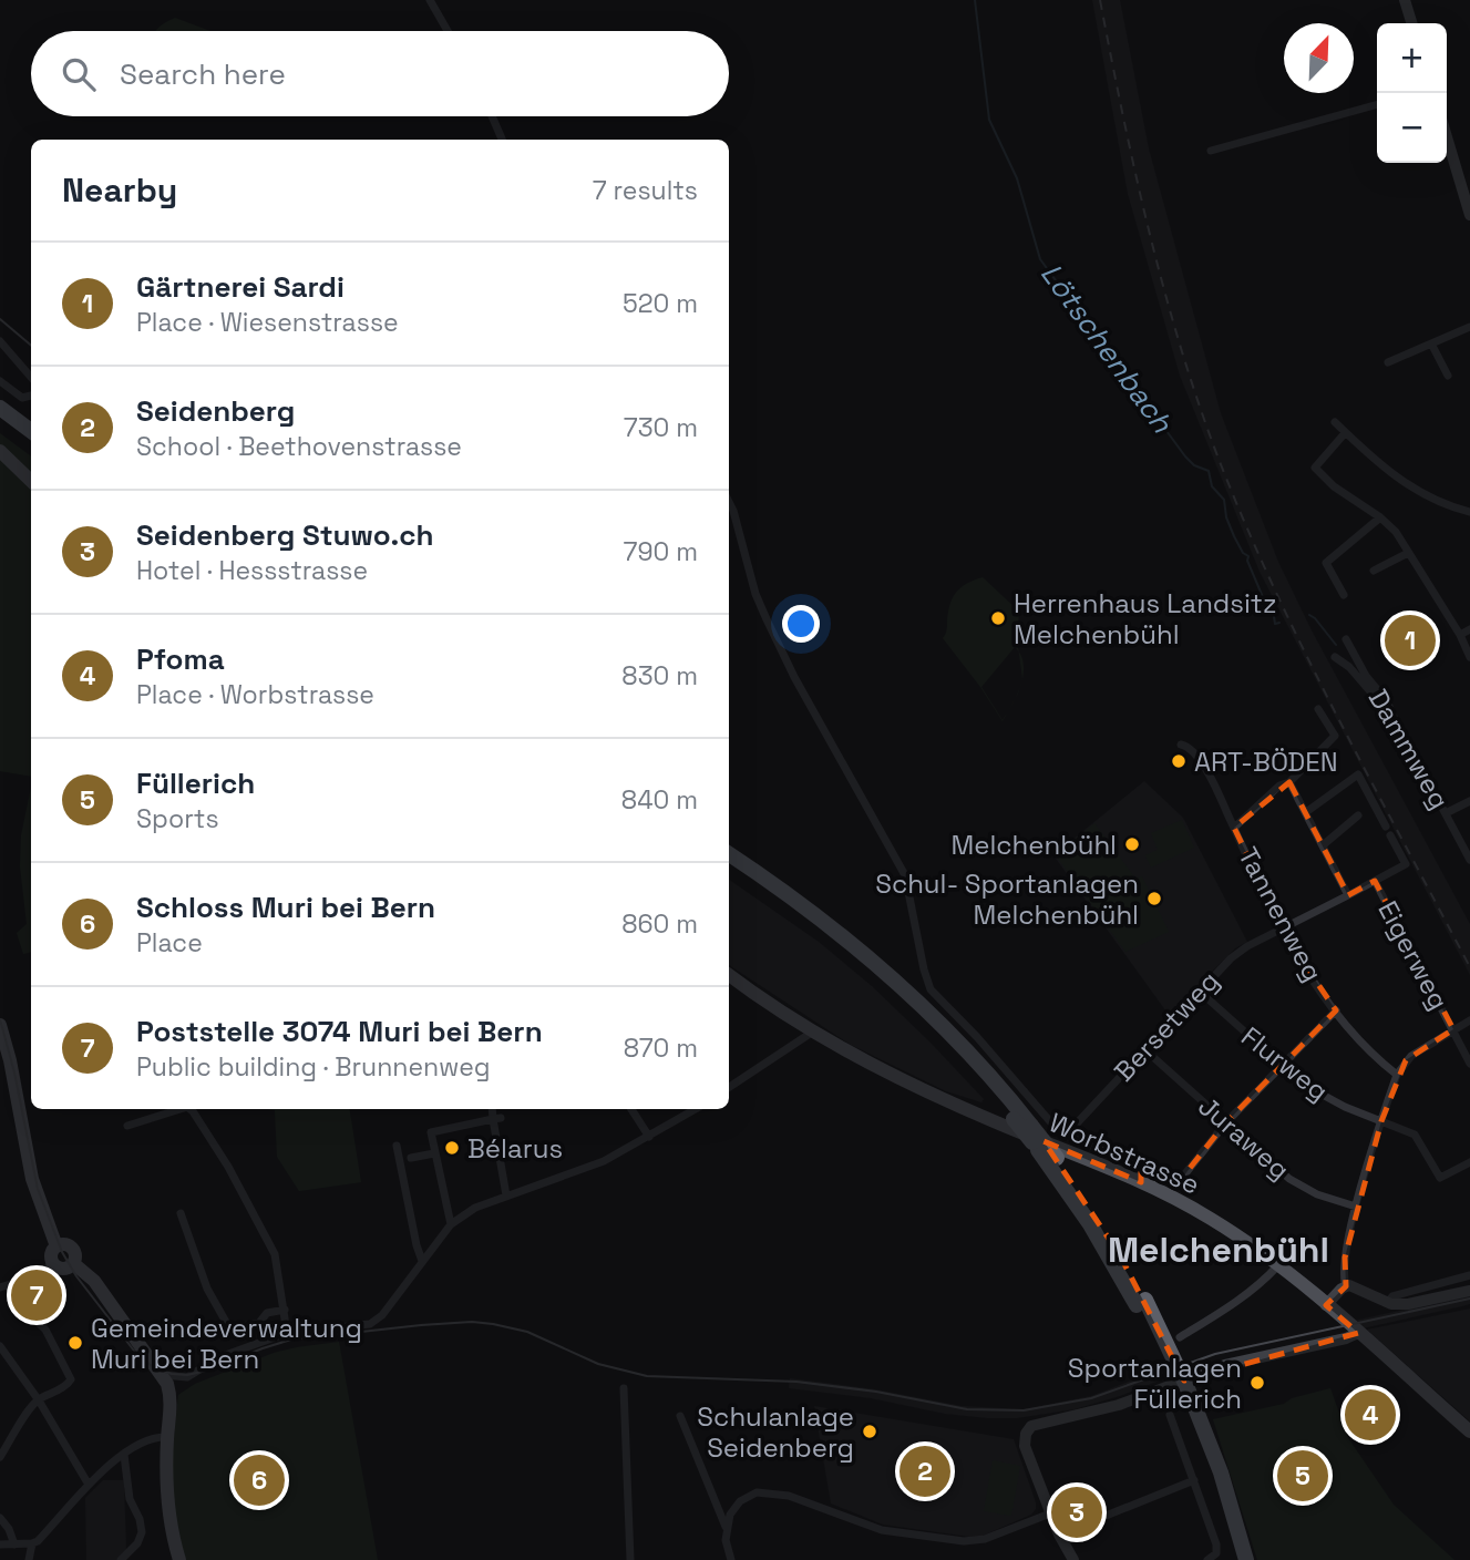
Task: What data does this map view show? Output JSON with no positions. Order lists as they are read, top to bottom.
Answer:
{
  "streets": {
    "main road": ["Worbstrasse"],
    "street": [
      "Dammweg",
      "Tannenweg",
      "Eigerweg",
      "Bersetweg",
      "Flurweg",
      "Juraweg"
    ]
  },
  "crossings": [
    ["Tannenweg", "Bersetweg"],
    ["Eigerweg", "Bersetweg"],
    ["Bersetweg", "Flurweg"],
    ["Bersetweg", "Juraweg"]
  ],
  "districts": ["Melchenbühl"],
  "water": ["Lötschenbach"],
  "places": [
    "Herrenhaus Landsitz Melchenbühl",
    "ART-BÖDEN",
    "Melchenbühl",
    "Schul- Sportanlagen Melchenbühl",
    "Bélarus",
    "Gemeindeverwaltung Muri bei Bern",
    "Sportanlagen Füllerich",
    "Schulanlage Seidenberg"
  ],
  "north": "top right",
  "page": {
    "map_buttons": ["+", "−"],
    "search": "Search here",
    "heading": ["Nearby", "7 results"],
    "list": [
      {
        "mark": "1",
        "name": "Gärtnerei Sardi",
        "note": "Place · Wiesenstrasse",
        "value": "520 m"
      },
      {
        "mark": "2",
        "name": "Seidenberg",
        "note": "School · Beethovenstrasse",
        "value": "730 m"
      },
      {
        "mark": "3",
        "name": "Seidenberg Stuwo.ch",
        "note": "Hotel · Hessstrasse",
        "value": "790 m"
      },
      {
        "mark": "4",
        "name": "Pfoma",
        "note": "Place · Worbstrasse",
        "value": "830 m"
      },
      {
        "mark": "5",
        "name": "Füllerich",
        "note": "Sports",
        "value": "840 m"
      },
      {
        "mark": "6",
        "name": "Schloss Muri bei Bern",
        "note": "Place",
        "value": "860 m"
      },
      {
        "mark": "7",
        "name": "Poststelle 3074 Muri bei Bern",
        "note": "Public building · Brunnenweg",
        "value": "870 m"
      }
    ],
    "pins": [
      "1",
      "7",
      "4",
      "2",
      "5",
      "6",
      "3"
    ]
  }
}
